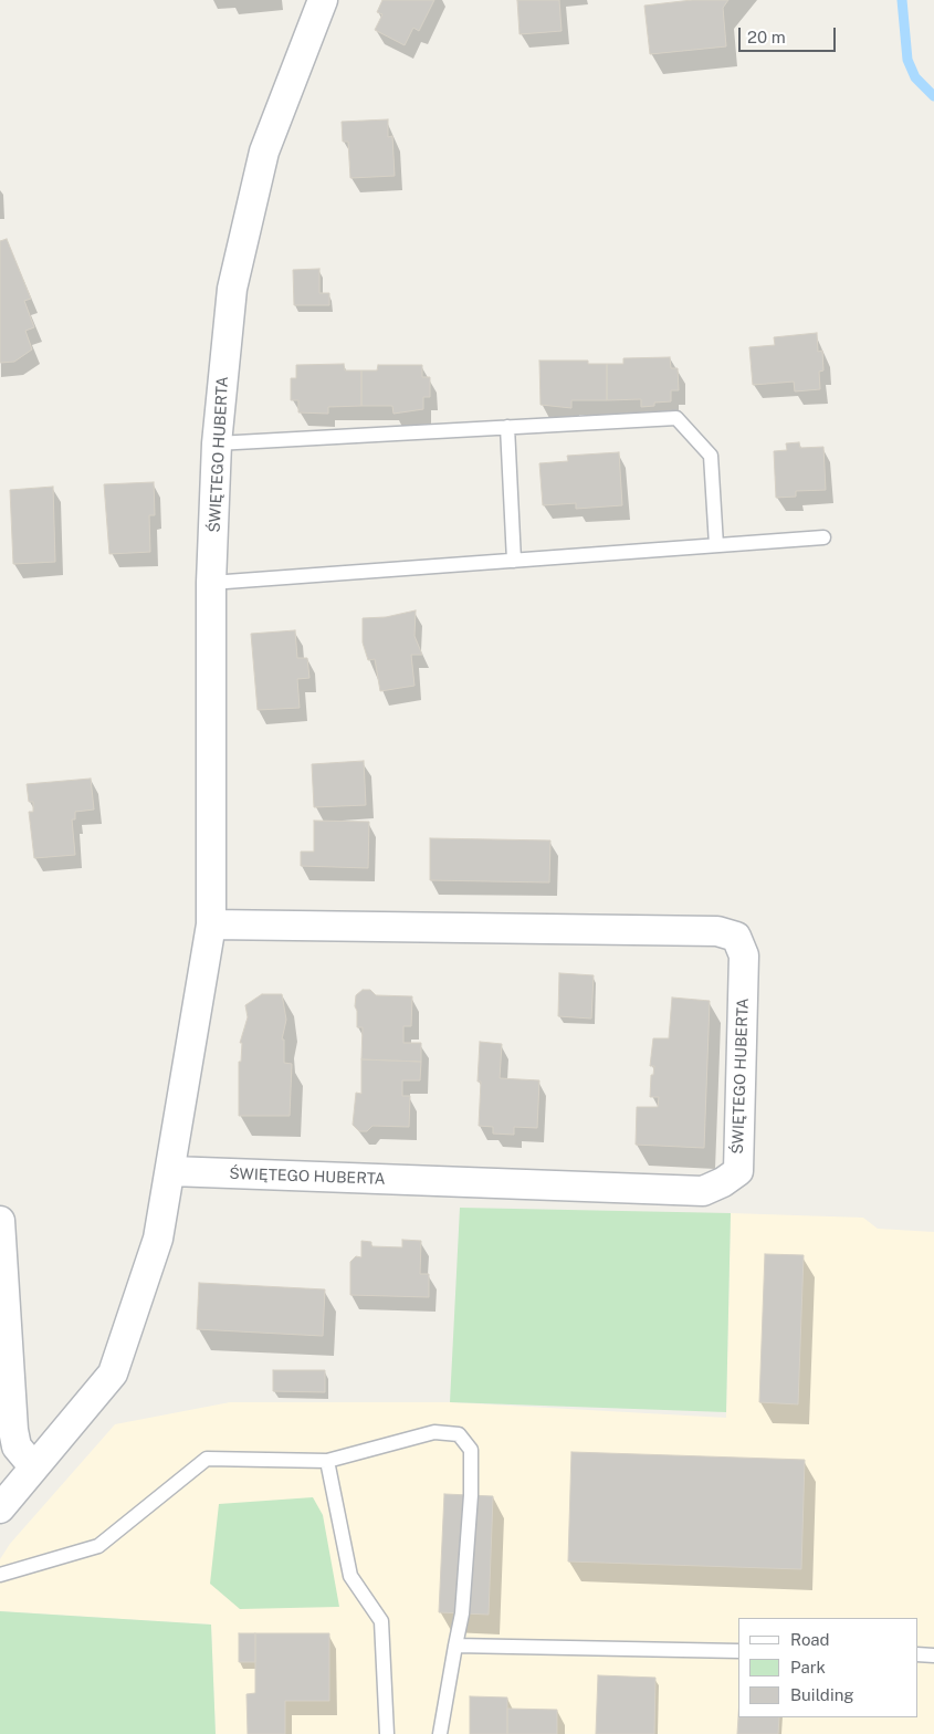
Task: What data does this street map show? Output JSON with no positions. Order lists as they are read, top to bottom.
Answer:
{
  "streets": {
    "street": ["ŚWIĘTEGO HUBERTA"]
  },
  "legend": ["Road", "Park", "Building"],
  "scale_bar": "20 m"
}
